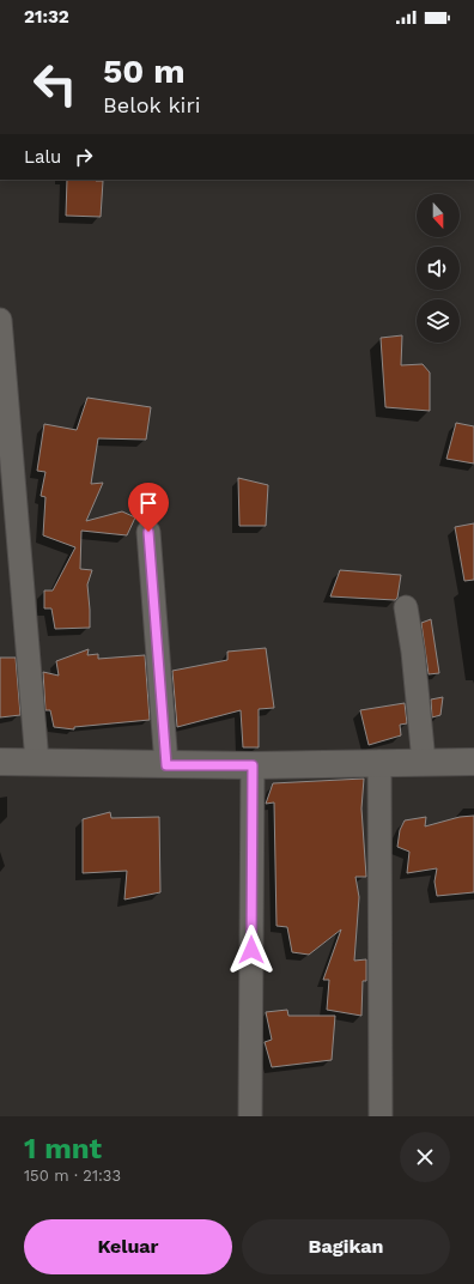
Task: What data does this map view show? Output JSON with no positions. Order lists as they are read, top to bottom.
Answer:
{
  "north": "bottom",
  "page": {
    "status": "21:32",
    "turn": ["50 m", "Belok kiri"],
    "then": "Lalu",
    "heading": ["1 mnt", "150 m · 21:33"],
    "buttons": ["Keluar", "Bagikan"]
  }
}
